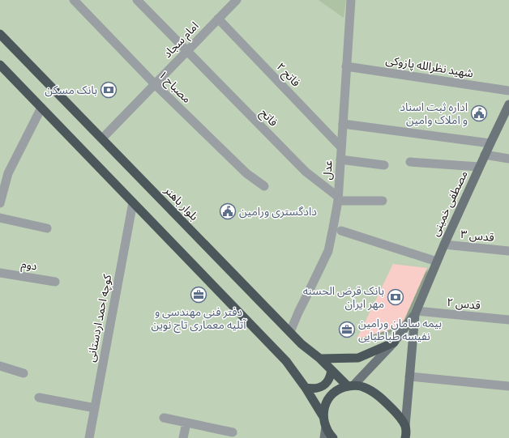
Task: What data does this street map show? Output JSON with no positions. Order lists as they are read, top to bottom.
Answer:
{
  "streets": {
    "main road": ["بلوار باهنر", "مصطفی خمینی"],
    "street": [
      "امام سجاد",
      "شهید نظرالله پازوکی",
      "فاتح ۲",
      "مصباح ۱",
      "فاتح",
      "عدل",
      "قدس ۳",
      "دوم",
      "قدس ۲",
      "کوچه احمد اردستانی"
    ]
  },
  "crossings": [
    ["امام سجاد", "فاتح ۲"],
    ["امام سجاد", "مصباح ۱"],
    ["امام سجاد", "فاتح"],
    ["امام سجاد", "بلوار باهنر"],
    ["شهید نظرالله پازوکی", "عدل"],
    ["فاتح ۲", "عدل"],
    ["فاتح", "عدل"],
    ["عدل", "بلوار باهنر"],
    ["مصطفی خمینی", "قدس ۳"],
    ["مصطفی خمینی", "قدس ۲"]
  ],
  "places": {
    "bank": ["بانک مسکن", "بانک قرض الحسنه مهر ایران"],
    "public building": ["اداره ثبت اسناد و املاک وامین", "دادگستری ورامین"],
    "office": ["دفتر فنی مهندسی و آتلیه معماری تاج نوین", "بیمه سامان ورامین نفیسه طباطبایی"]
  }
}
